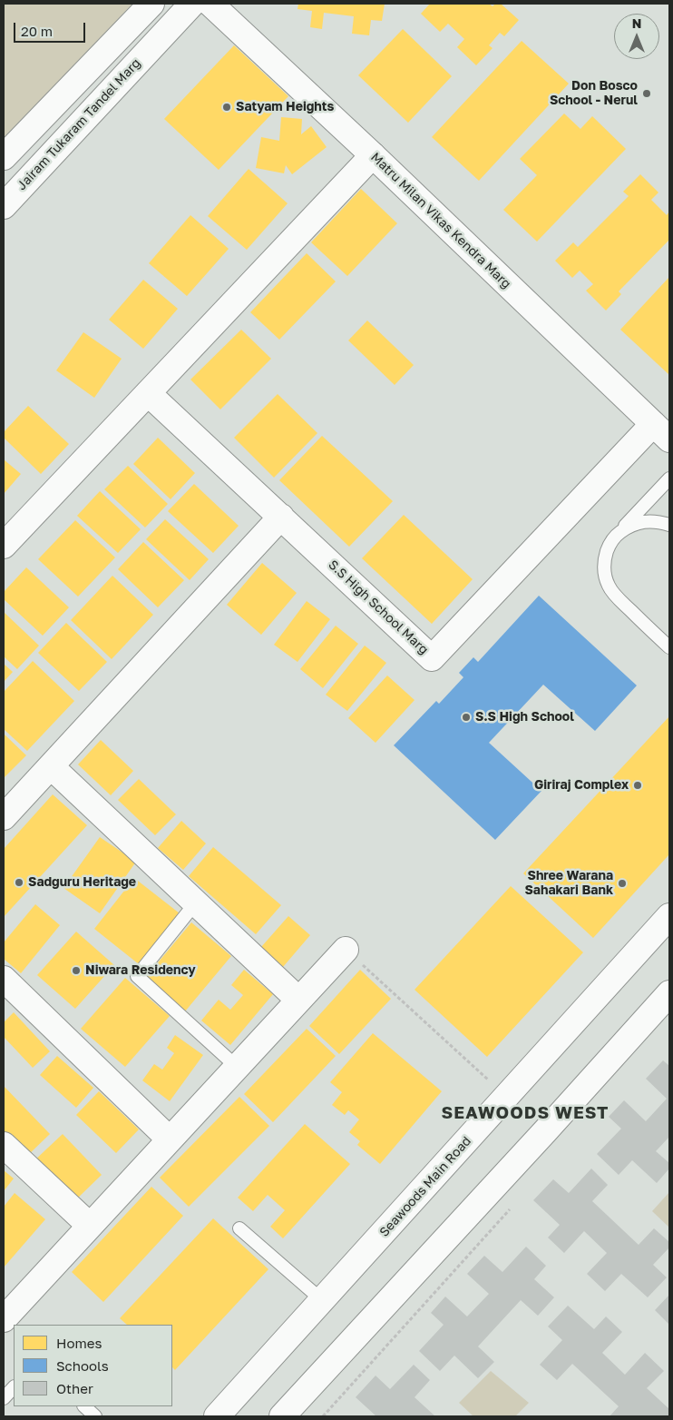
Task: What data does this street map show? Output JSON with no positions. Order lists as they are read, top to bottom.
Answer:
{
  "streets": {
    "street": [
      "Jairam Tukaram Tandel Marg",
      "Matru Milan Vikas Kendra Marg",
      "S.S High School Marg",
      "Seawoods Main Road"
    ]
  },
  "crossings": [
    ["Matru Milan Vikas Kendra Marg", "S.S High School Marg"]
  ],
  "districts": ["SEAWOODS WEST"],
  "places": [
    "Don Bosco School - Nerul",
    "Satyam Heights",
    "S.S High School",
    "Giriraj Complex",
    "Sadguru Heritage",
    "Shree Warana Sahakari Bank",
    "Niwara Residency"
  ],
  "legend": ["Homes", "Schools", "Other"],
  "scale_bar": "20 m",
  "north": "top"
}
